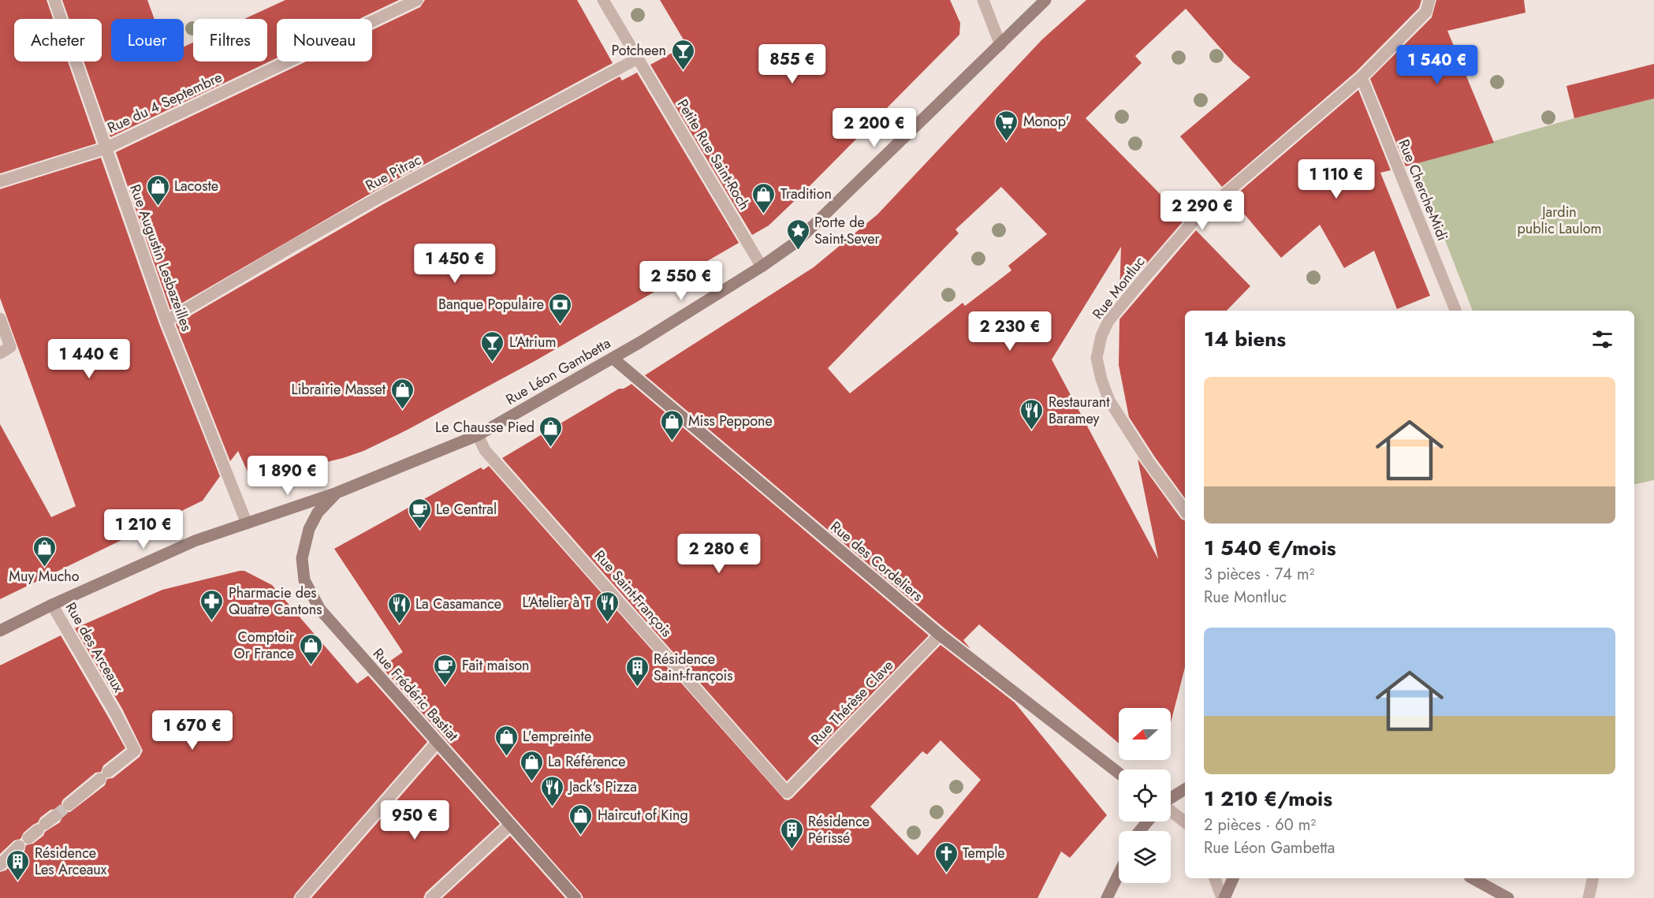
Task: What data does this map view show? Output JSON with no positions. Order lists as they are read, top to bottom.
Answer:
{
  "streets": {
    "street": [
      "Rue du 4 Septembre",
      "Petite Rue Saint-Roch",
      "Rue Pitrac",
      "Rue Cherche-Midi",
      "Rue Augustin Lesbazeilles",
      "Rue Montluc",
      "Rue Léon Gambetta",
      "Rue des Cordeliers",
      "Rue Saint-François",
      "Rue des Arceaux",
      "Rue Frédéric Bastiat",
      "Rue Thérèse Clave"
    ]
  },
  "crossings": [
    ["Rue du 4 Septembre", "Rue Augustin Lesbazeilles"],
    ["Petite Rue Saint-Roch", "Rue Pitrac"],
    ["Petite Rue Saint-Roch", "Rue Léon Gambetta"],
    ["Rue Pitrac", "Rue Augustin Lesbazeilles"],
    ["Rue Cherche-Midi", "Rue Montluc"],
    ["Rue Augustin Lesbazeilles", "Rue Léon Gambetta"],
    ["Rue Léon Gambetta", "Rue des Cordeliers"],
    ["Rue Léon Gambetta", "Rue Saint-François"],
    ["Rue Léon Gambetta", "Rue des Arceaux"],
    ["Rue Léon Gambetta", "Rue Frédéric Bastiat"],
    ["Rue des Cordeliers", "Rue Thérèse Clave"],
    ["Rue Saint-François", "Rue Thérèse Clave"]
  ],
  "parks": ["Jardin public Laulom"],
  "places": {
    "bar": ["Potcheen", "L'Atrium"],
    "supermarket": ["Monop'"],
    "shop": [
      "Lacoste",
      "Tradition",
      "Librairie Masset",
      "Miss Peppone",
      "Le Chausse Pied",
      "Muy Mucho",
      "Comptoir Or France",
      "L'empreinte",
      "La Référence",
      "Haircut of King"
    ],
    "place": ["Porte de Saint-Sever"],
    "bank": ["Banque Populaire"],
    "restaurant": [
      "Restaurant Baramey",
      "L'Atelier à T",
      "La Casamance",
      "Jack's Pizza"
    ],
    "cafe": ["Le Central", "Fait maison"],
    "pharmacy": ["Pharmacie des Quatre Cantons"],
    "building": ["Résidence Saint-françois", "Résidence Périssé", "Résidence Les Arceaux"],
    "church": ["Temple"]
  },
  "north": "left",
  "page": {
    "chip": [
      "Acheter",
      "Louer",
      "Filtres",
      "Nouveau"
    ],
    "price": [
      "855 €",
      "1 540 €",
      "2 200 €",
      "1 110 €",
      "2 290 €",
      "1 450 €",
      "2 550 €",
      "2 230 €",
      "1 440 €",
      "1 890 €",
      "1 210 €",
      "2 280 €",
      "1 670 €",
      "950 €"
    ],
    "heading": "14 biens",
    "list": [
      {
        "name": "1 540 €/mois",
        "note": "3 pièces · 74 m² · Rue Montluc"
      },
      {
        "name": "1 210 €/mois",
        "note": "2 pièces · 60 m² · Rue Léon Gambetta"
      }
    ]
  }
}
